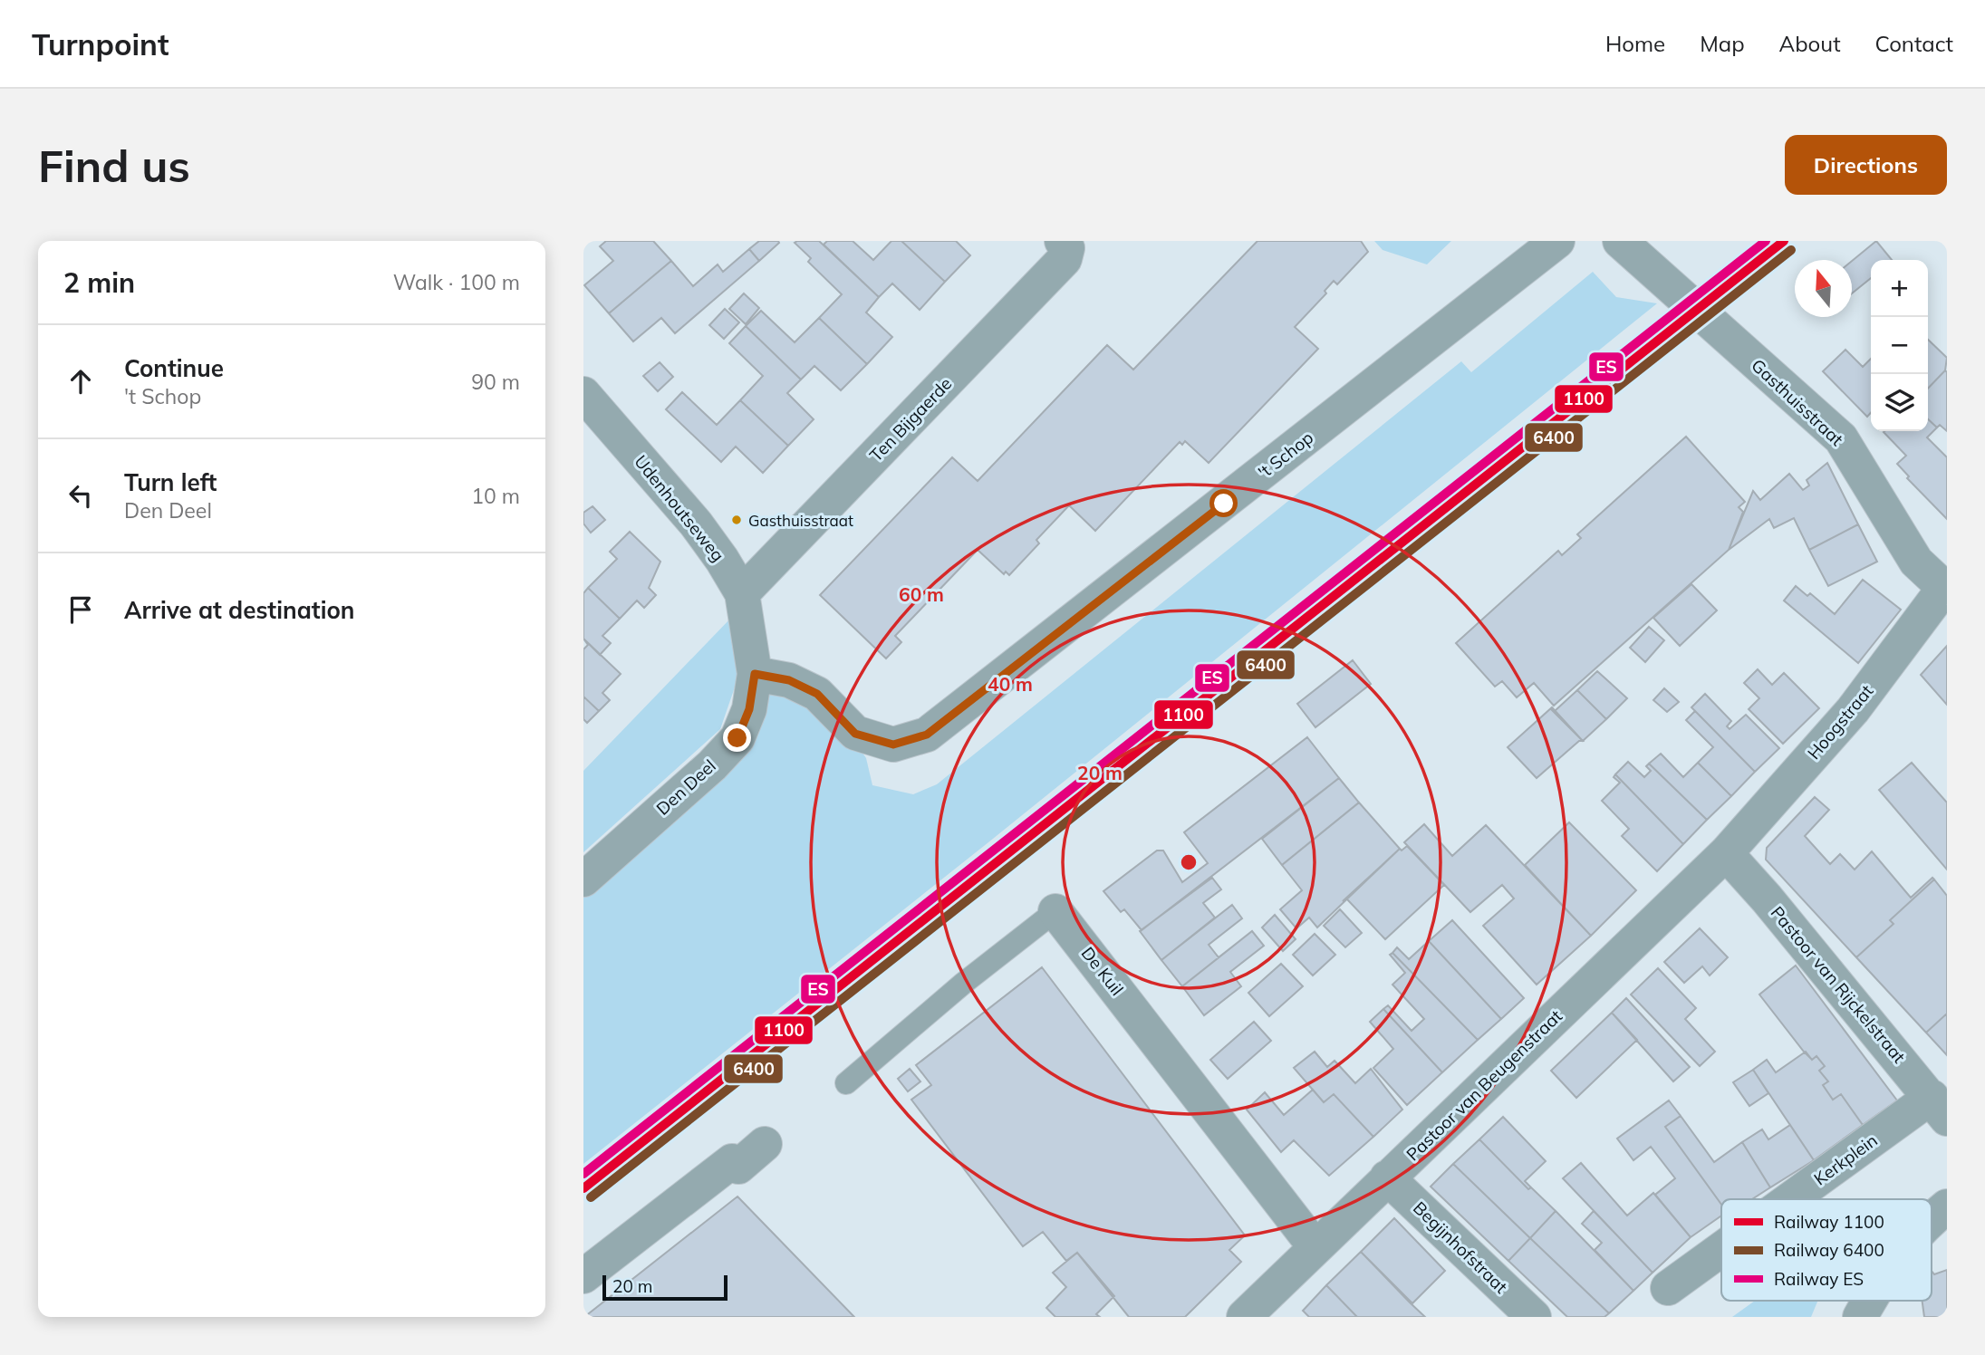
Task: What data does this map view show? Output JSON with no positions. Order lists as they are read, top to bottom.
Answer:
{
  "streets": {
    "street": [
      "Gasthuisstraat",
      "Ten Bijgaerde",
      "'t Schop",
      "Udenhoutseweg",
      "Hoogstraat",
      "Den Deel",
      "De Kuil",
      "Pastoor van Rijckelstraat",
      "Pastoor van Beugenstraat",
      "Kerkplein",
      "Begijnhofstraat"
    ]
  },
  "crossings": [
    ["Gasthuisstraat", "Hoogstraat"],
    ["Ten Bijgaerde", "Udenhoutseweg"],
    ["'t Schop", "Udenhoutseweg"],
    ["'t Schop", "Den Deel"],
    ["Udenhoutseweg", "Den Deel"],
    ["Hoogstraat", "Pastoor van Rijckelstraat"],
    ["Hoogstraat", "Pastoor van Beugenstraat"],
    ["De Kuil", "Pastoor van Beugenstraat"],
    ["Pastoor van Rijckelstraat", "Pastoor van Beugenstraat"],
    ["Pastoor van Rijckelstraat", "Kerkplein"],
    ["Pastoor van Beugenstraat", "Begijnhofstraat"]
  ],
  "places": ["Gasthuisstraat"],
  "lines": ["rail line 1100", "rail line ES", "rail line 6400"],
  "legend": ["Railway 1100", "Railway 6400", "Railway ES"],
  "scale_bar": "20 m",
  "north": "top",
  "page": {
    "header": "Turnpoint",
    "nav": [
      "Home",
      "Map",
      "About",
      "Contact"
    ],
    "buttons": "Directions",
    "title": "Find us",
    "heading": ["2 min", "Walk · 100 m"],
    "map_buttons": ["+", "−"],
    "list": [
      ["Continue", "'t Schop", "90 m"],
      ["Turn left", "Den Deel", "10 m"],
      "Arrive at destination"
    ],
    "scale": "20 m"
  },
  "rings": ["60 m", "40 m", "20 m"]
}
